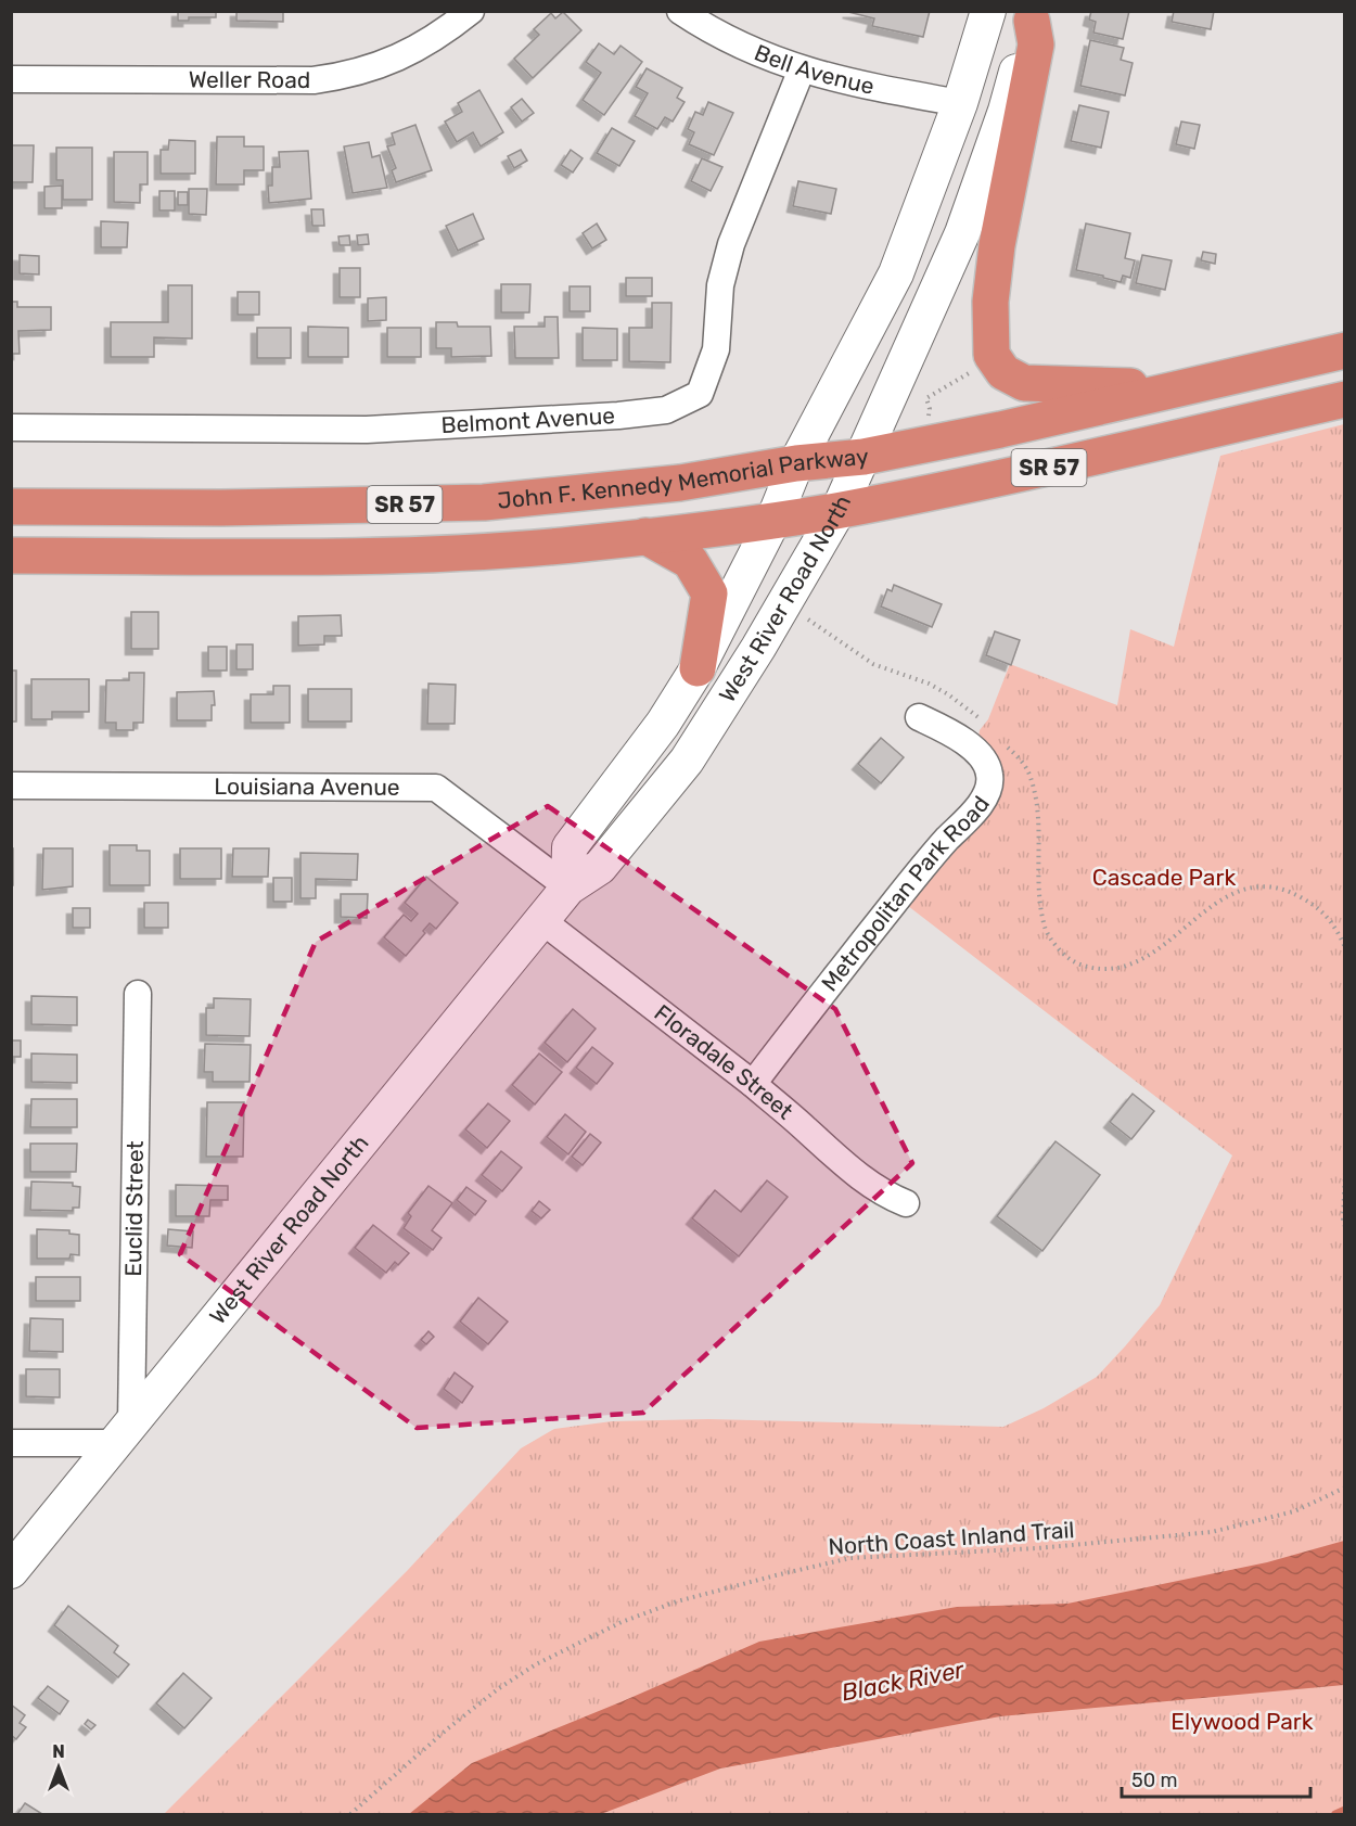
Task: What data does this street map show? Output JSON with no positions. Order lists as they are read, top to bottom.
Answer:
{
  "streets": {
    "highway": ["SR 57", "John F. Kennedy Memorial Parkway"],
    "street": [
      "Bell Avenue",
      "Weller Road",
      "Belmont Avenue",
      "West River Road North",
      "Louisiana Avenue",
      "Metropolitan Park Road",
      "Floradale Street",
      "Euclid Street"
    ],
    "path": ["North Coast Inland Trail"]
  },
  "crossings": [
    ["Bell Avenue", "Belmont Avenue"],
    ["Bell Avenue", "West River Road North"],
    ["SR 57", "West River Road North"],
    ["John F. Kennedy Memorial Parkway", "West River Road North"],
    ["West River Road North", "Louisiana Avenue"],
    ["West River Road North", "Floradale Street"],
    ["West River Road North", "Euclid Street"],
    ["Metropolitan Park Road", "Floradale Street"]
  ],
  "water": ["Black River"],
  "parks": ["Cascade Park", "Elywood Park"],
  "scale_bar": "50 m",
  "north": "top"
}
